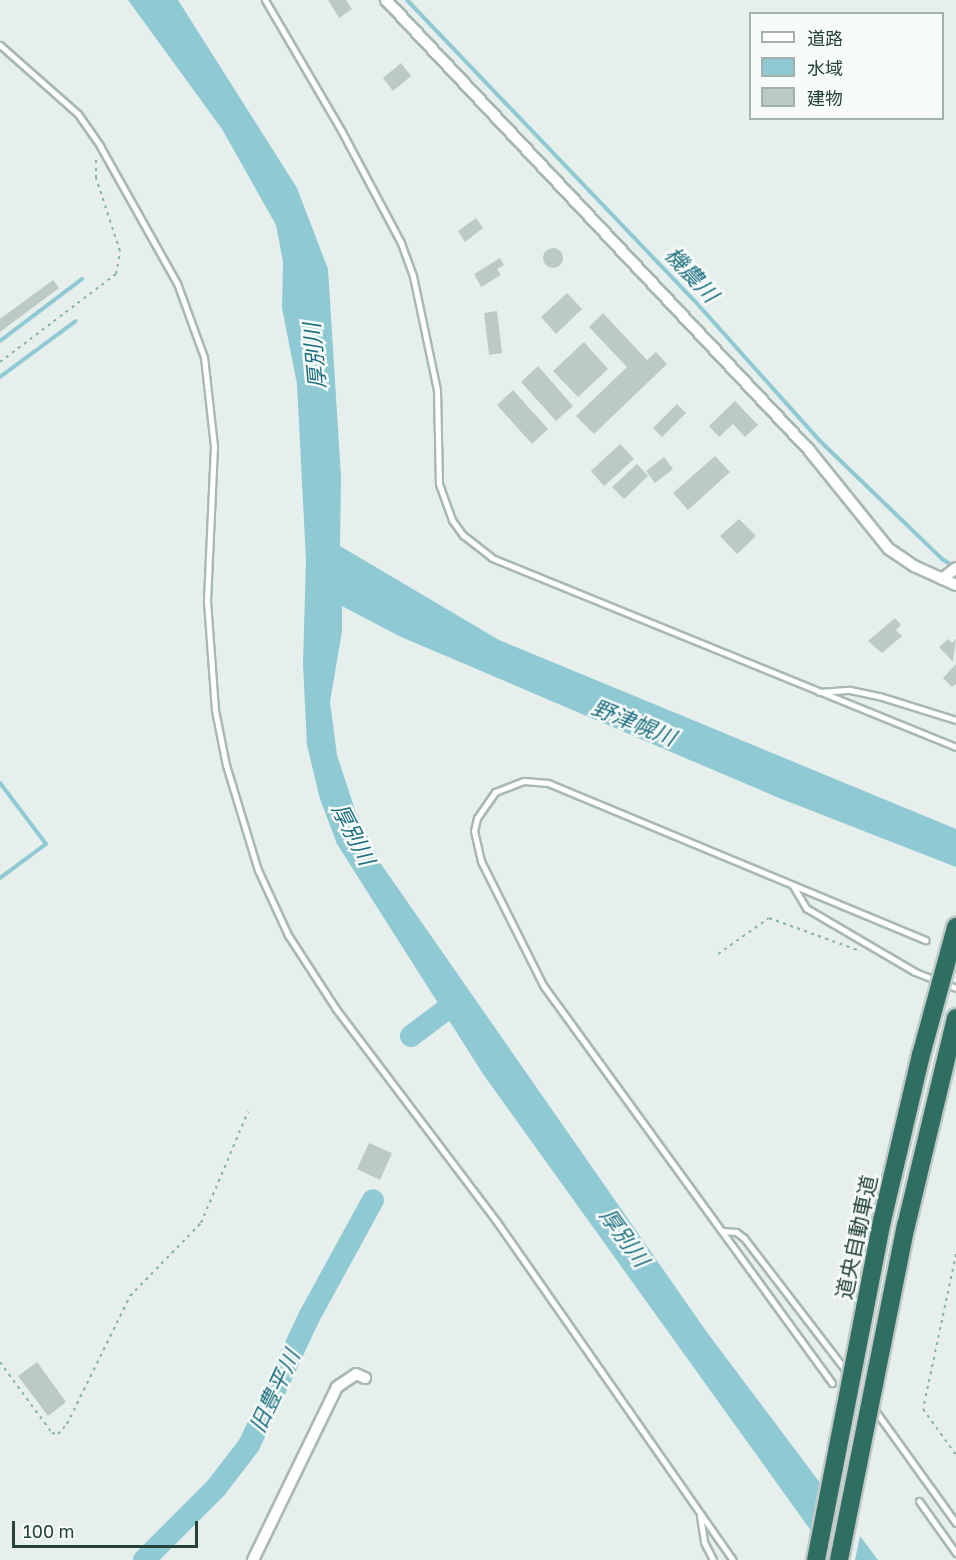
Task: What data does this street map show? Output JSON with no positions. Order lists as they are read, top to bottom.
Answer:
{
  "streets": {
    "highway": ["道央自動車道"]
  },
  "water": [
    "機農川",
    "厚別川",
    "野津幌川",
    "旧豊平川"
  ],
  "legend": ["道路", "水域", "建物"],
  "scale_bar": "100 m"
}
